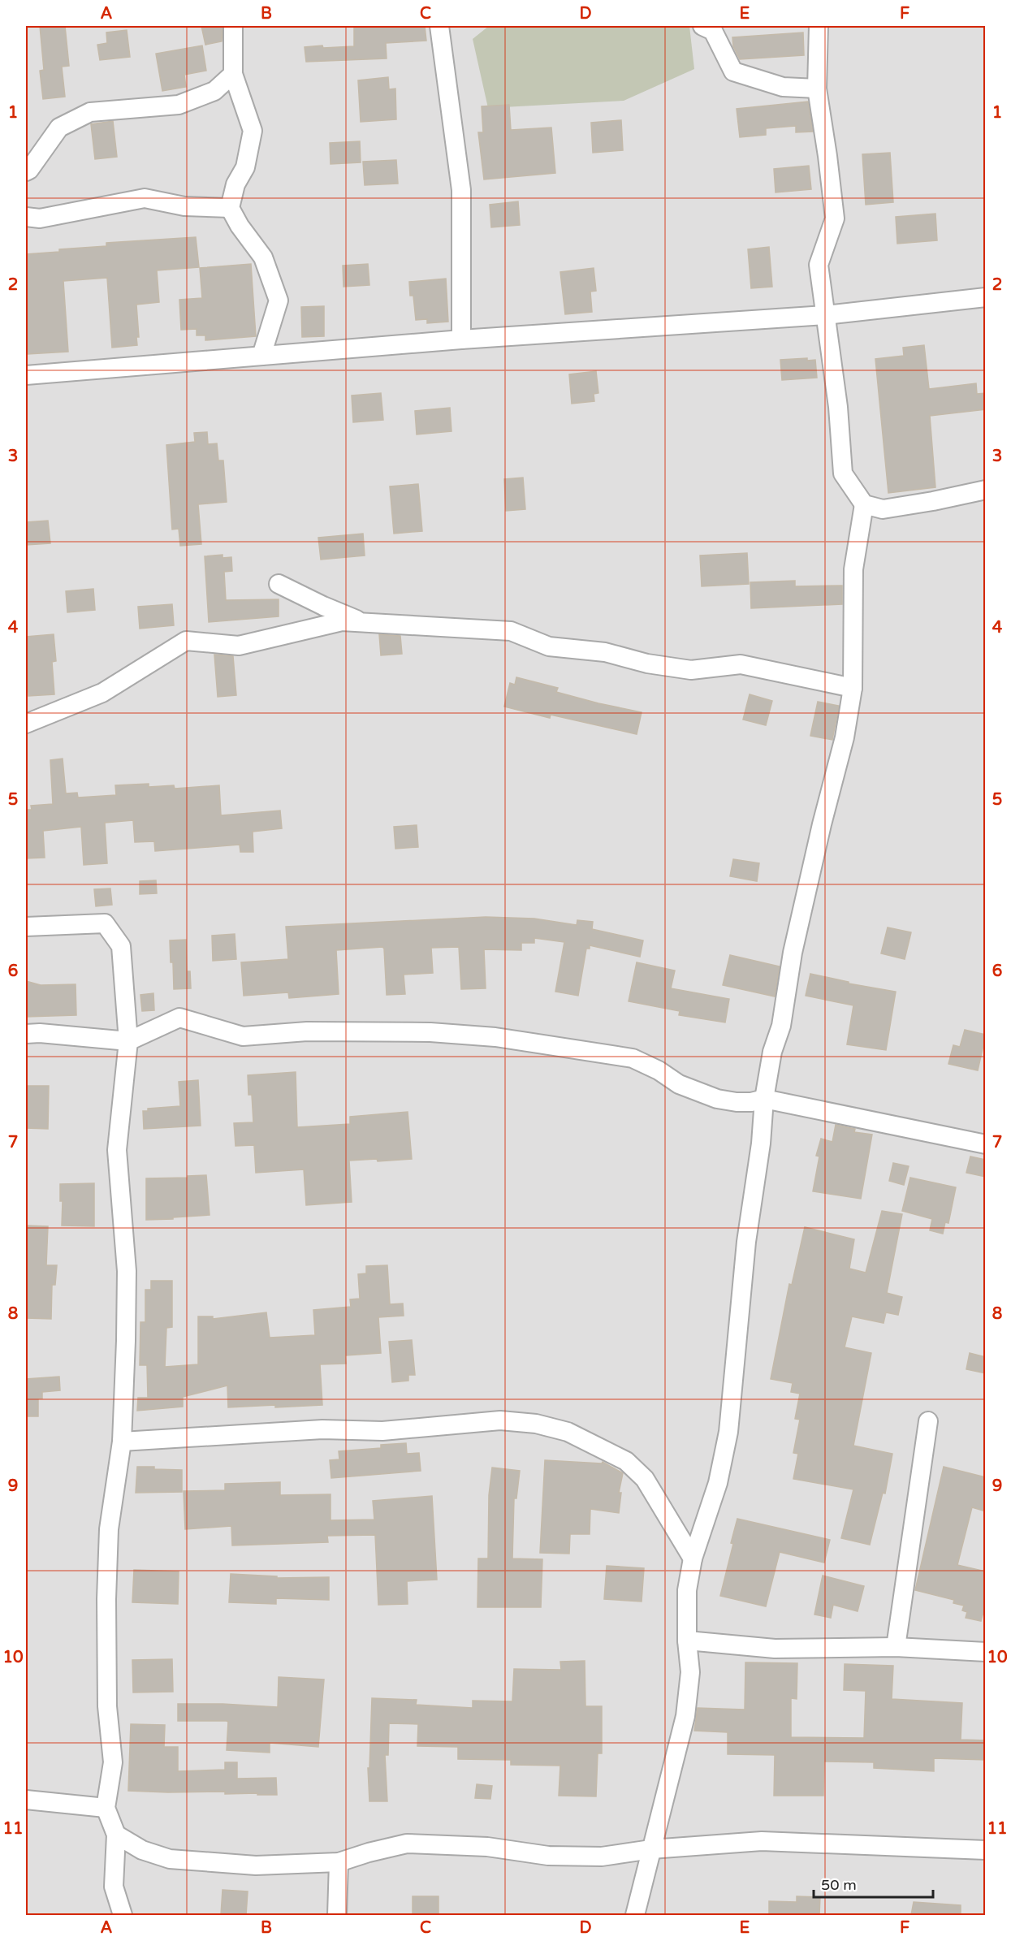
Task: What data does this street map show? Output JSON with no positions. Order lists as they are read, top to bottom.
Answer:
{
  "scale_bar": "50 m",
  "grid": {
    "columns": [
      "A",
      "B",
      "C",
      "D",
      "E",
      "F"
    ],
    "rows": [
      "1",
      "2",
      "3",
      "4",
      "5",
      "6",
      "7",
      "8",
      "9",
      "10",
      "11"
    ]
  }
}
